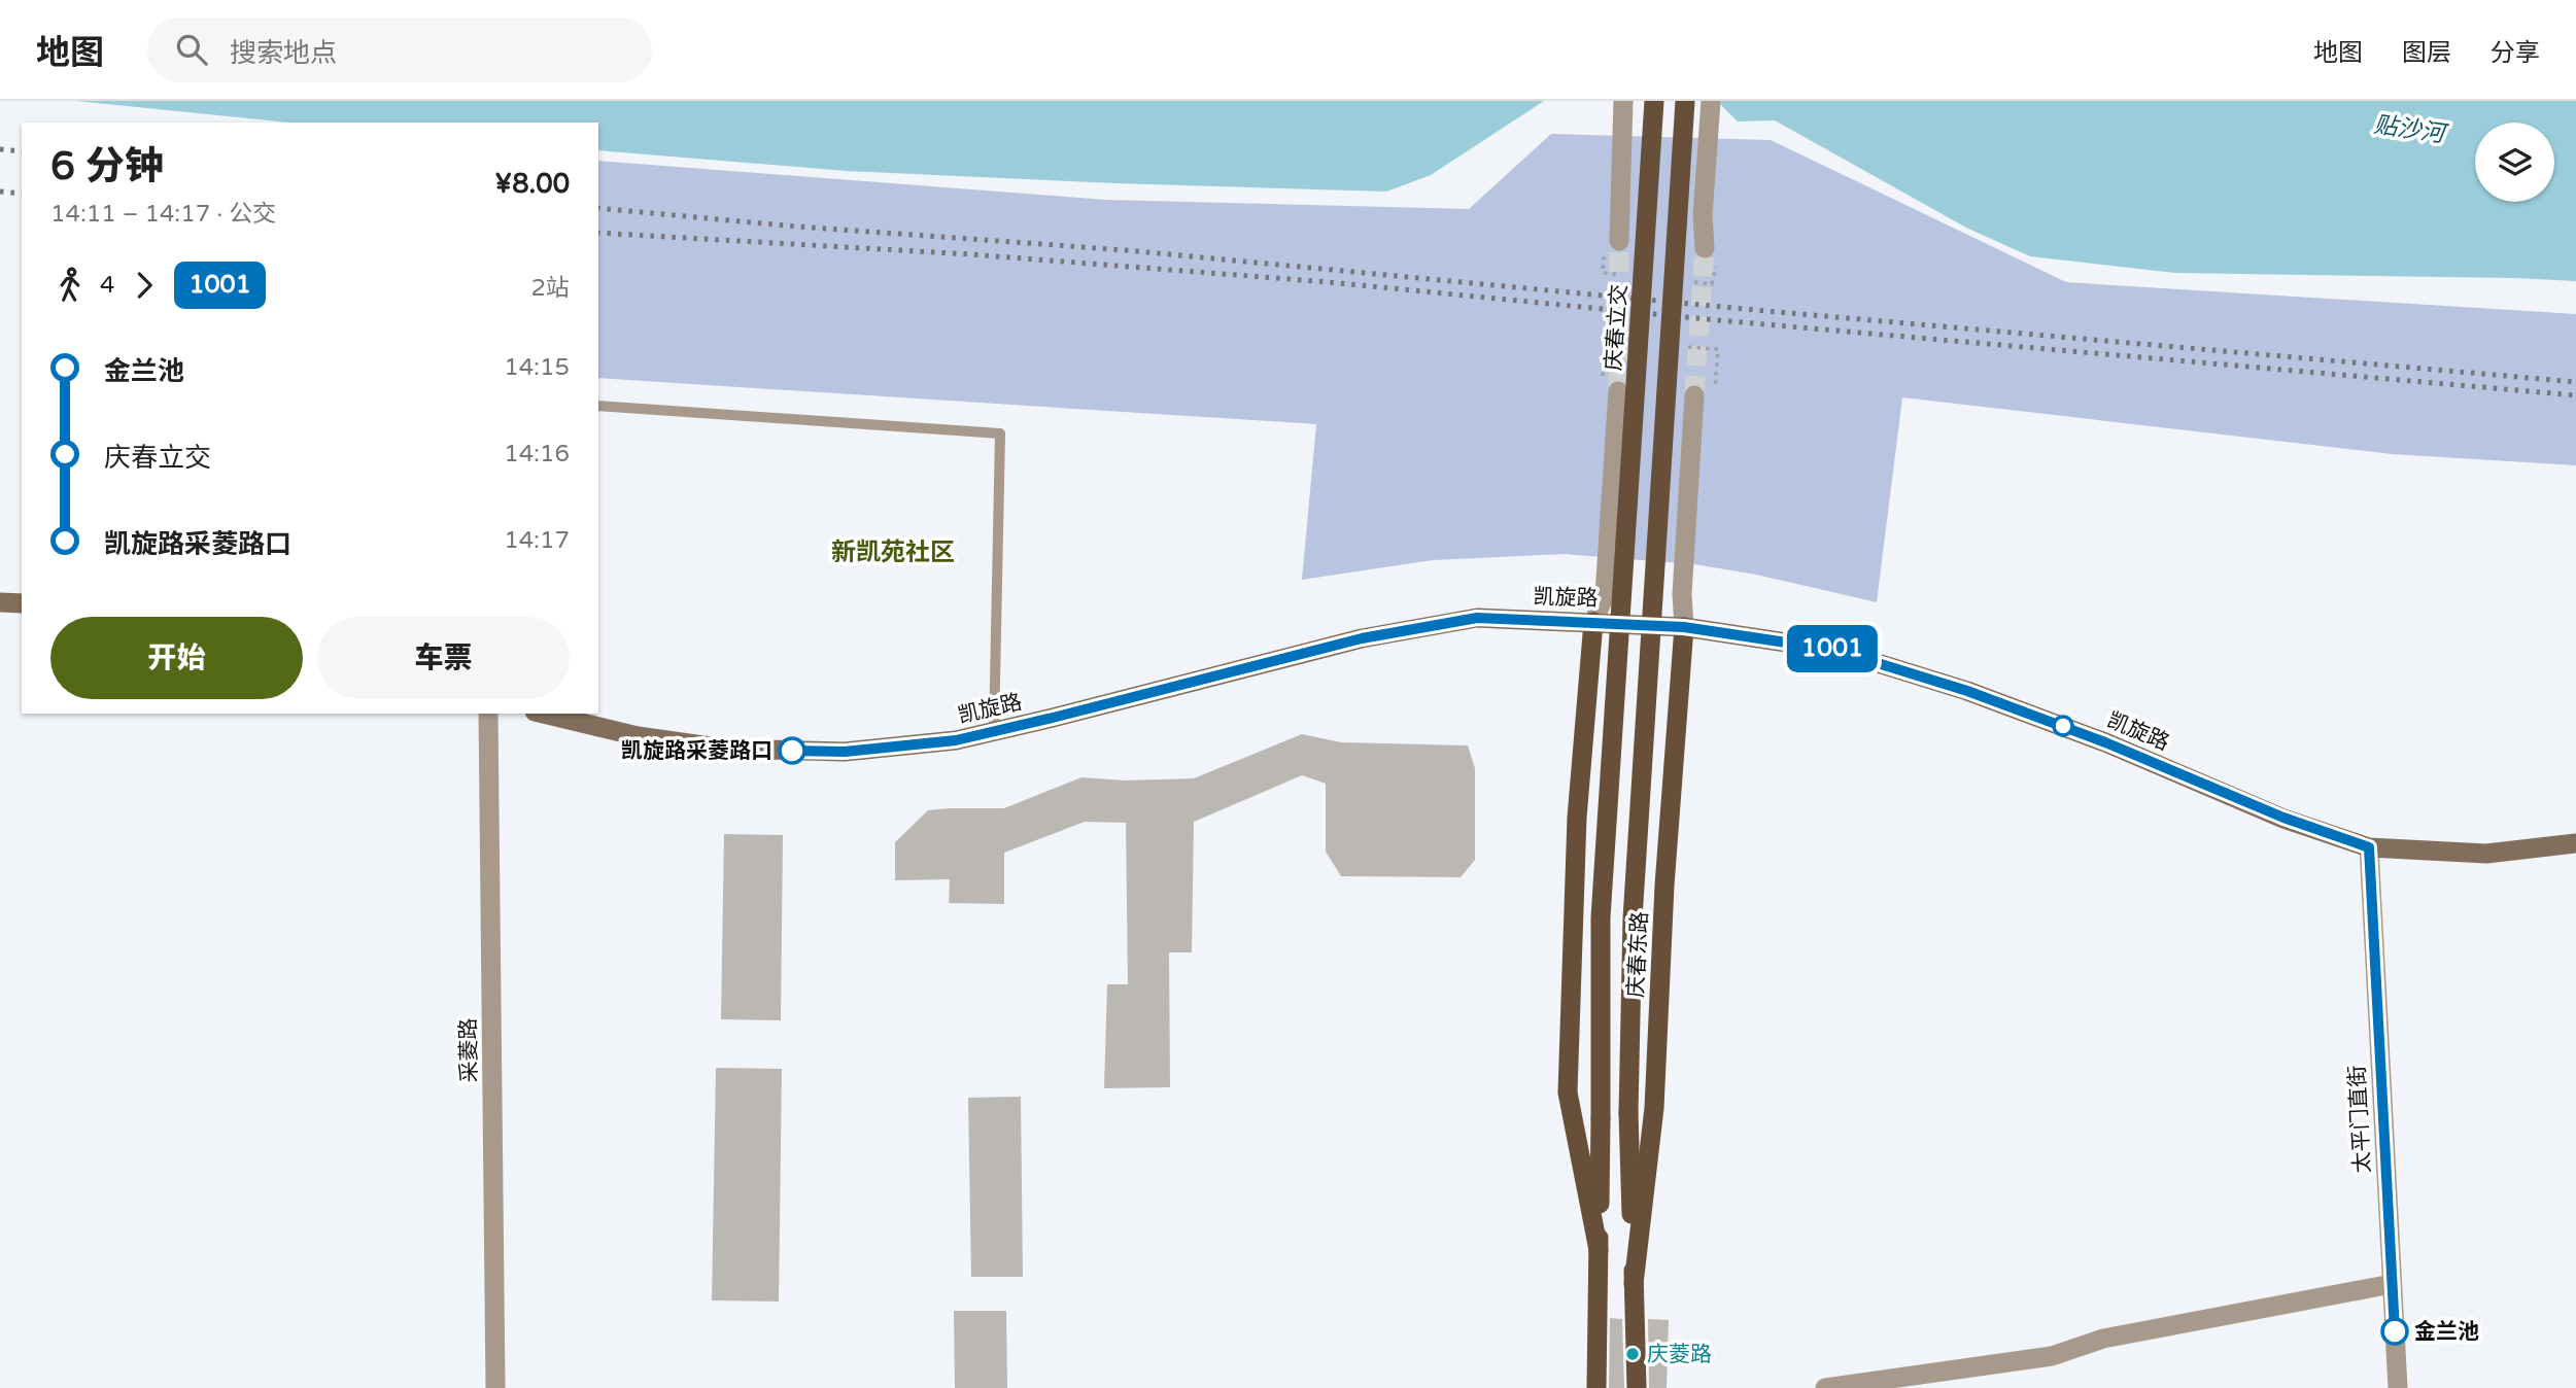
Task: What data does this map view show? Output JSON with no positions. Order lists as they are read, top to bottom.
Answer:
{
  "streets": {
    "main road": ["庆春立交", "凯旋路", "庆春东路"],
    "street": ["采菱路", "太平门直街"]
  },
  "crossings": [
    ["凯旋路", "庆春东路"],
    ["凯旋路", "太平门直街"]
  ],
  "districts": ["新凯苑社区"],
  "water": ["贴沙河"],
  "places": ["凯旋路采菱路口", "金兰池", "庆菱路"],
  "lines": ["bus line 1001"],
  "page": {
    "header": "地图",
    "search": "搜索地点",
    "nav": ["地图", "图层", "分享"],
    "on_map": "1001",
    "heading": ["6 分钟", "14:11 – 14:17 · 公交", "¥8.00"],
    "legs": ["4", "1001", "2站"],
    "list": [
      {
        "name": "金兰池",
        "value": "14:15"
      },
      {
        "name": "庆春立交",
        "value": "14:16"
      },
      {
        "name": "凯旋路采菱路口",
        "value": "14:17"
      }
    ],
    "buttons": ["开始", "车票"]
  }
}
